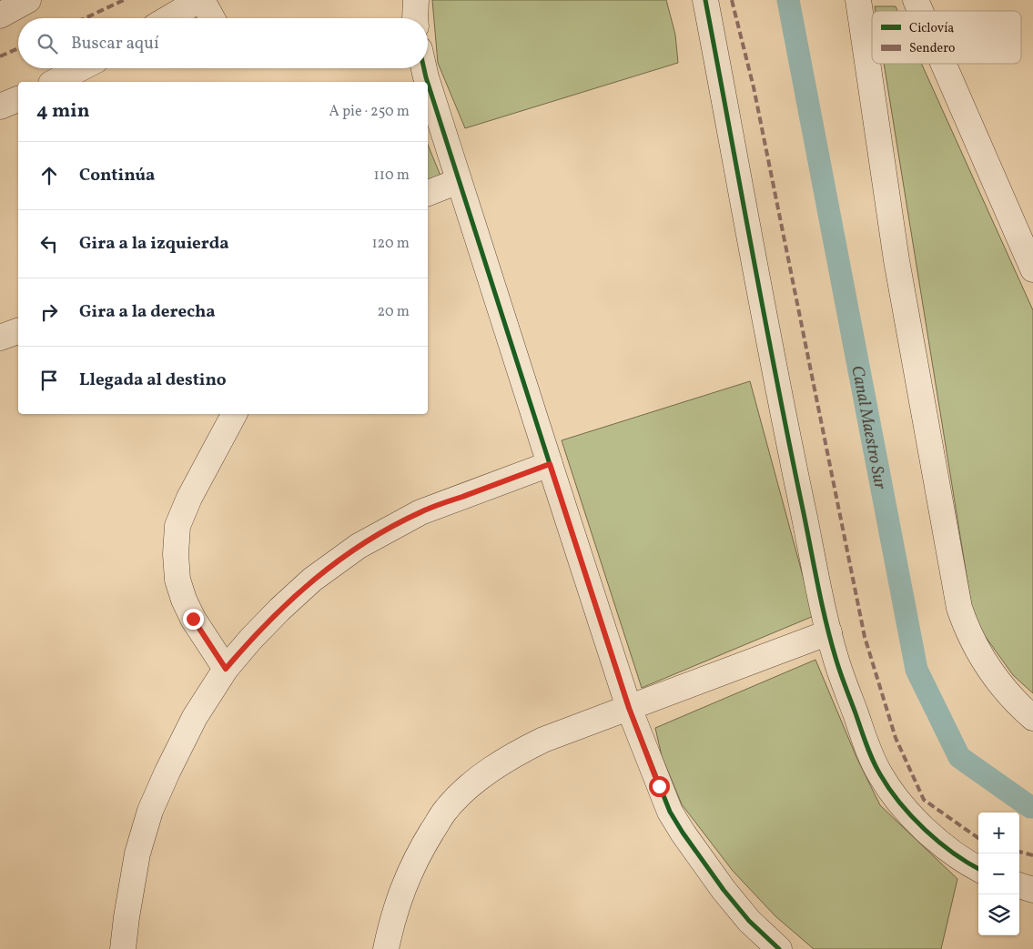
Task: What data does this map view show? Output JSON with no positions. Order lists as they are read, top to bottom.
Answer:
{
  "water": ["Canal Maestro Sur"],
  "legend": ["Ciclovía", "Sendero"],
  "page": {
    "search": "Buscar aquí",
    "heading": ["4 min", "A pie · 250 m"],
    "list": [
      ["Continúa", "110 m"],
      ["Gira a la izquierda", "120 m"],
      ["Gira a la derecha", "20 m"],
      "Llegada al destino"
    ],
    "map_buttons": ["+", "−"]
  }
}
